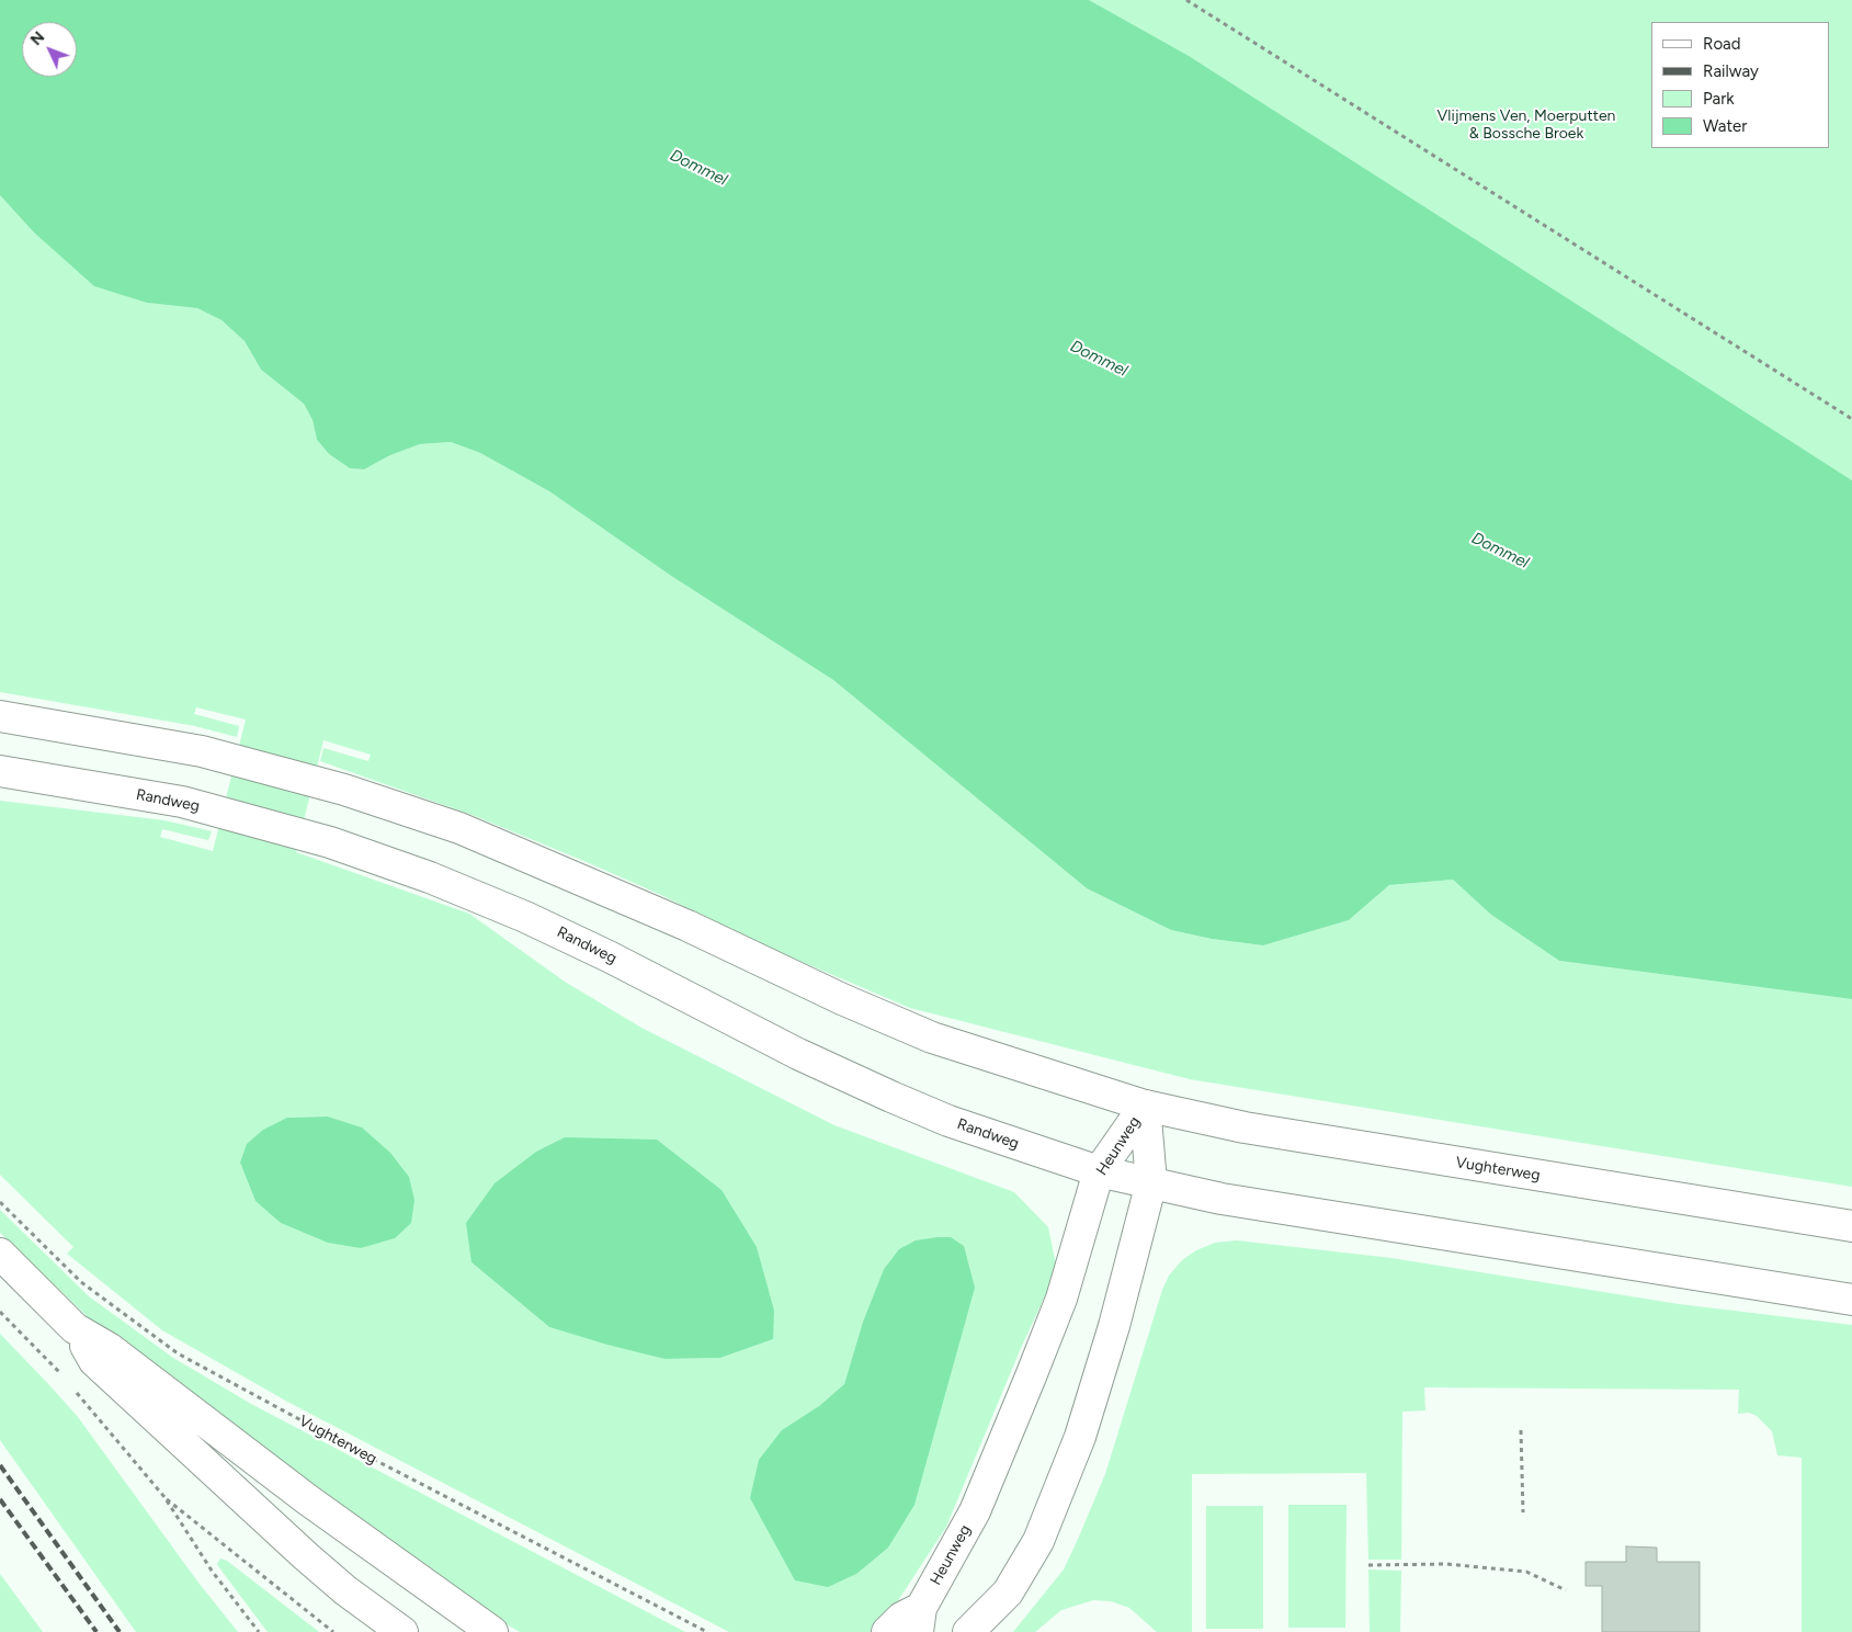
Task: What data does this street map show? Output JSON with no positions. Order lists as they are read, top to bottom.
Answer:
{
  "streets": {
    "main road": ["Randweg", "Heunweg", "Vughterweg"]
  },
  "crossings": [
    ["Randweg", "Heunweg"],
    ["Heunweg", "Vughterweg"]
  ],
  "water": ["Dommel"],
  "parks": ["Vlijmens Ven, Moerputten & Bossche Broek"],
  "legend": [
    "Road",
    "Railway",
    "Park",
    "Water"
  ],
  "north": "top left"
}
